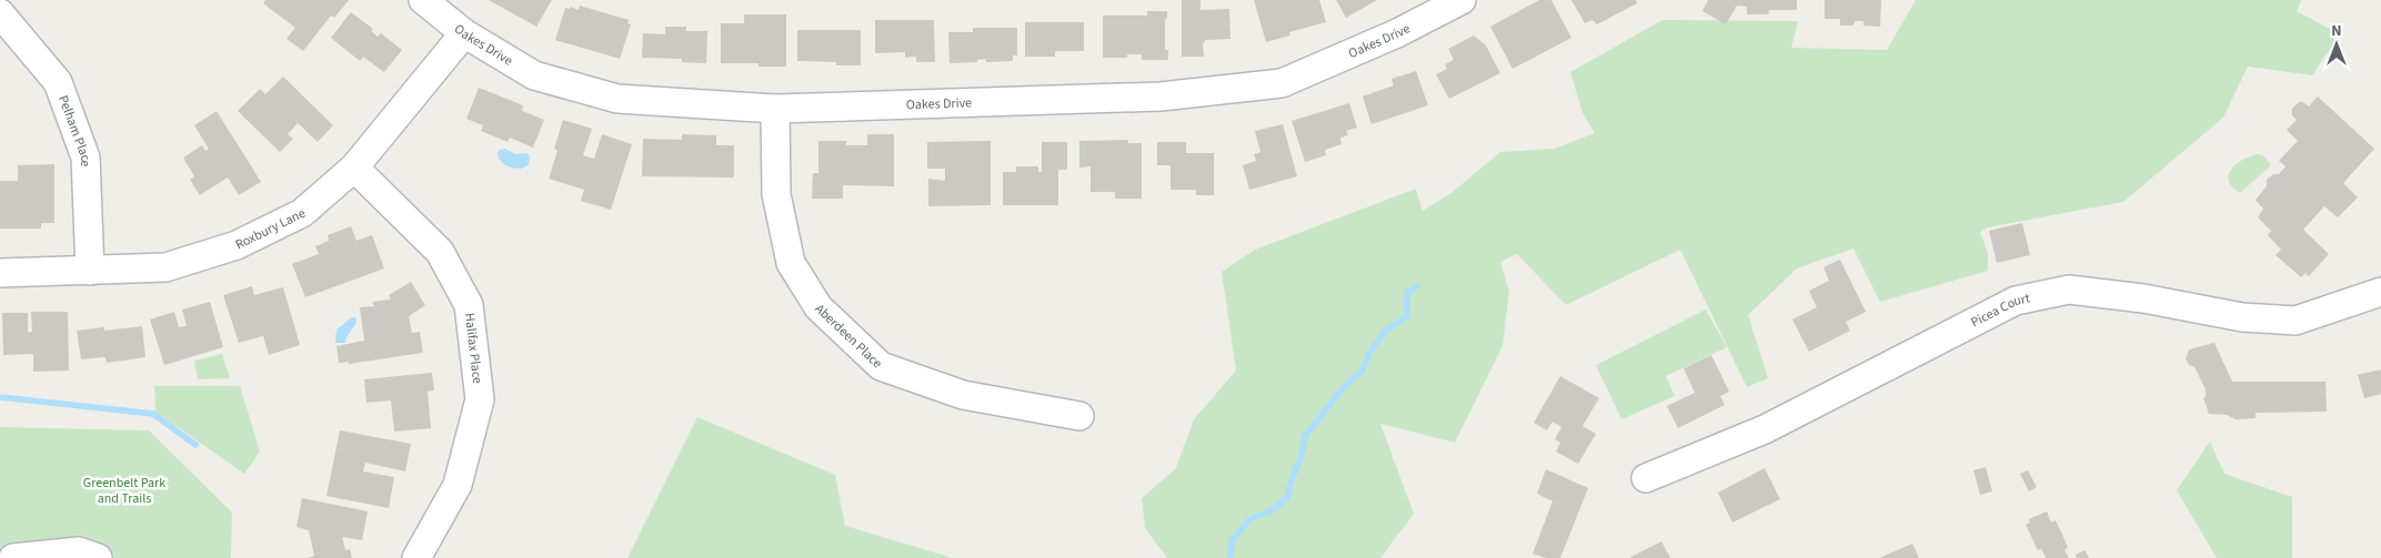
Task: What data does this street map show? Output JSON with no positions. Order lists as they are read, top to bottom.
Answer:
{
  "streets": {
    "street": [
      "Oakes Drive",
      "Pelham Place",
      "Roxbury Lane",
      "Picea Court",
      "Aberdeen Place",
      "Halifax Place"
    ]
  },
  "crossings": [
    ["Oakes Drive", "Roxbury Lane"],
    ["Oakes Drive", "Aberdeen Place"],
    ["Pelham Place", "Roxbury Lane"],
    ["Roxbury Lane", "Halifax Place"]
  ],
  "parks": ["Greenbelt Park and Trails"],
  "north": "top"
}
